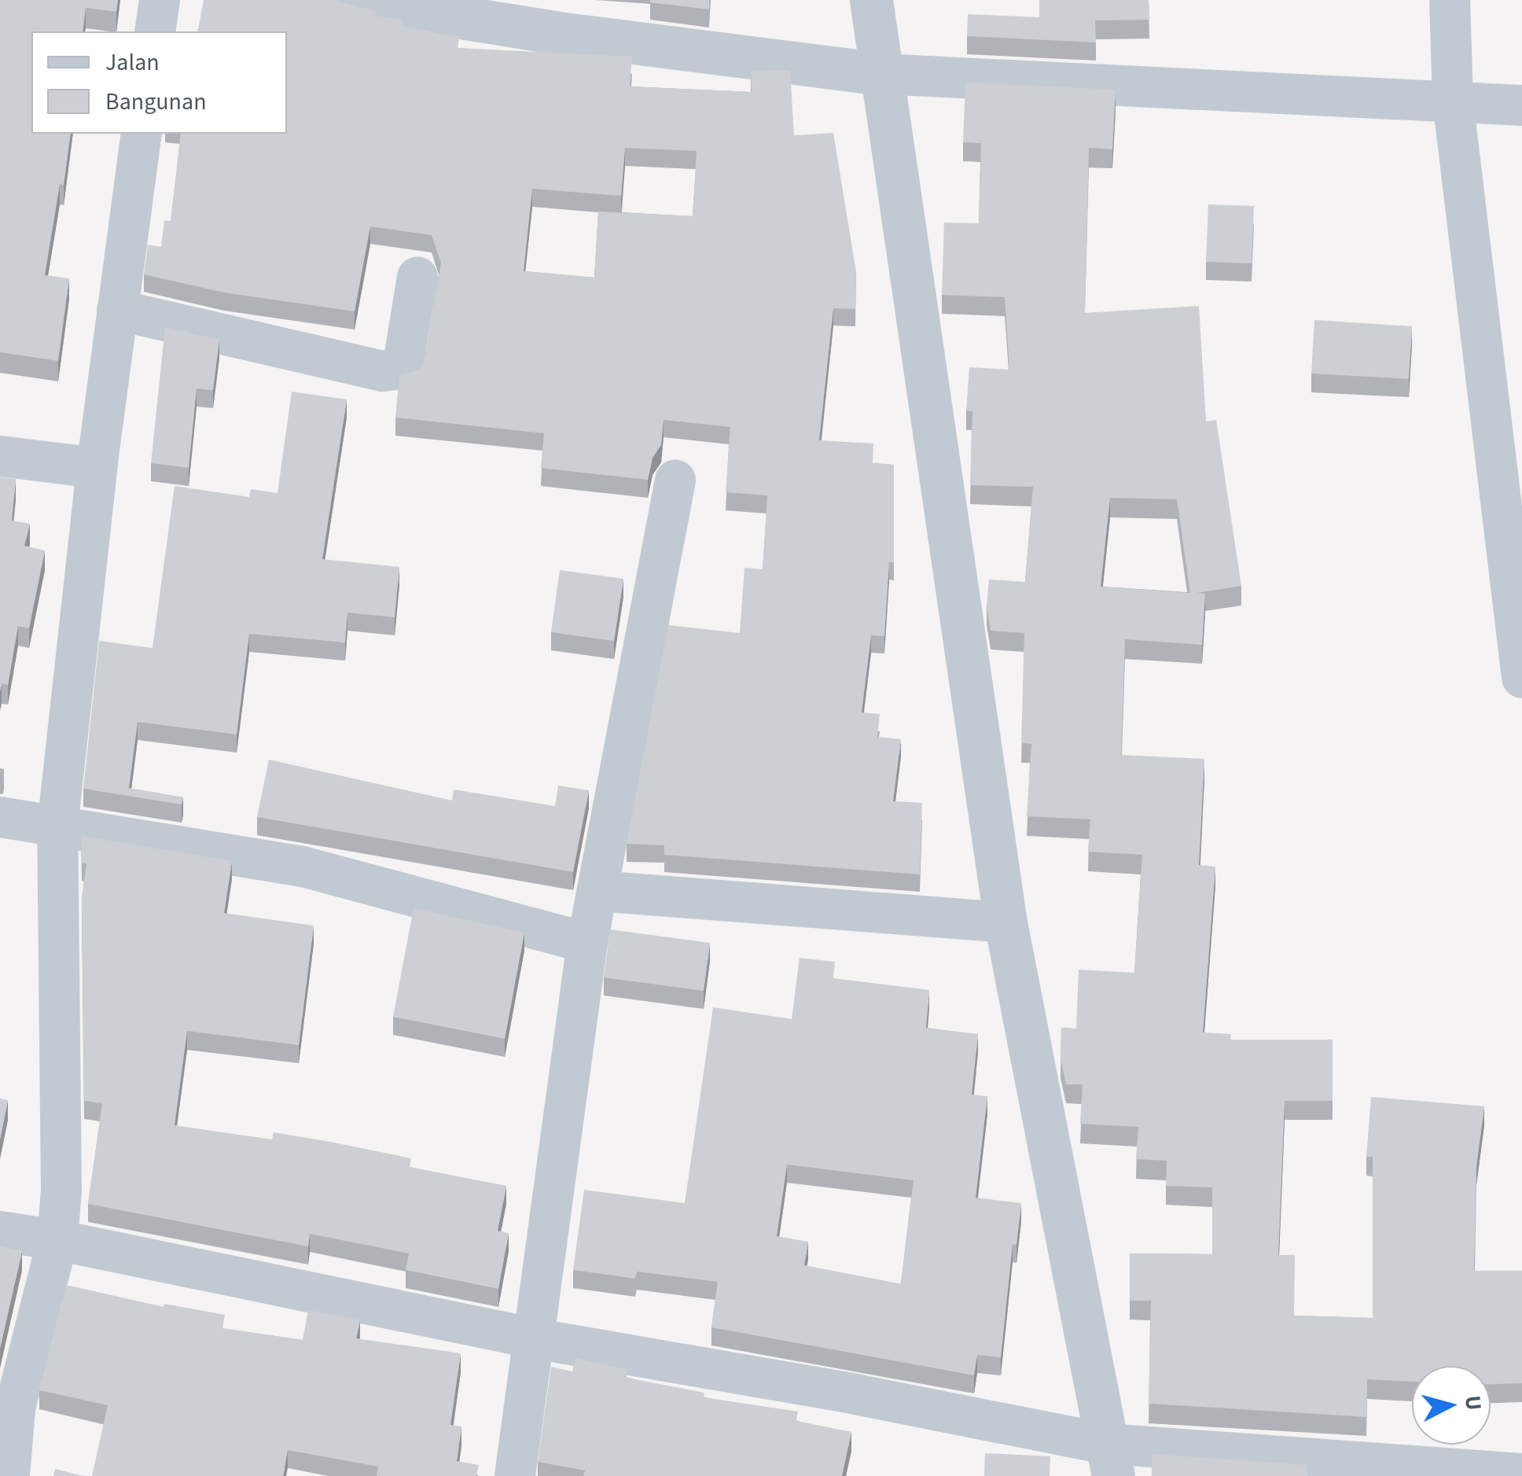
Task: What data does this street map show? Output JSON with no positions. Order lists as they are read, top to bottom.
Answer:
{
  "legend": ["Jalan", "Bangunan"],
  "north": "right"
}
